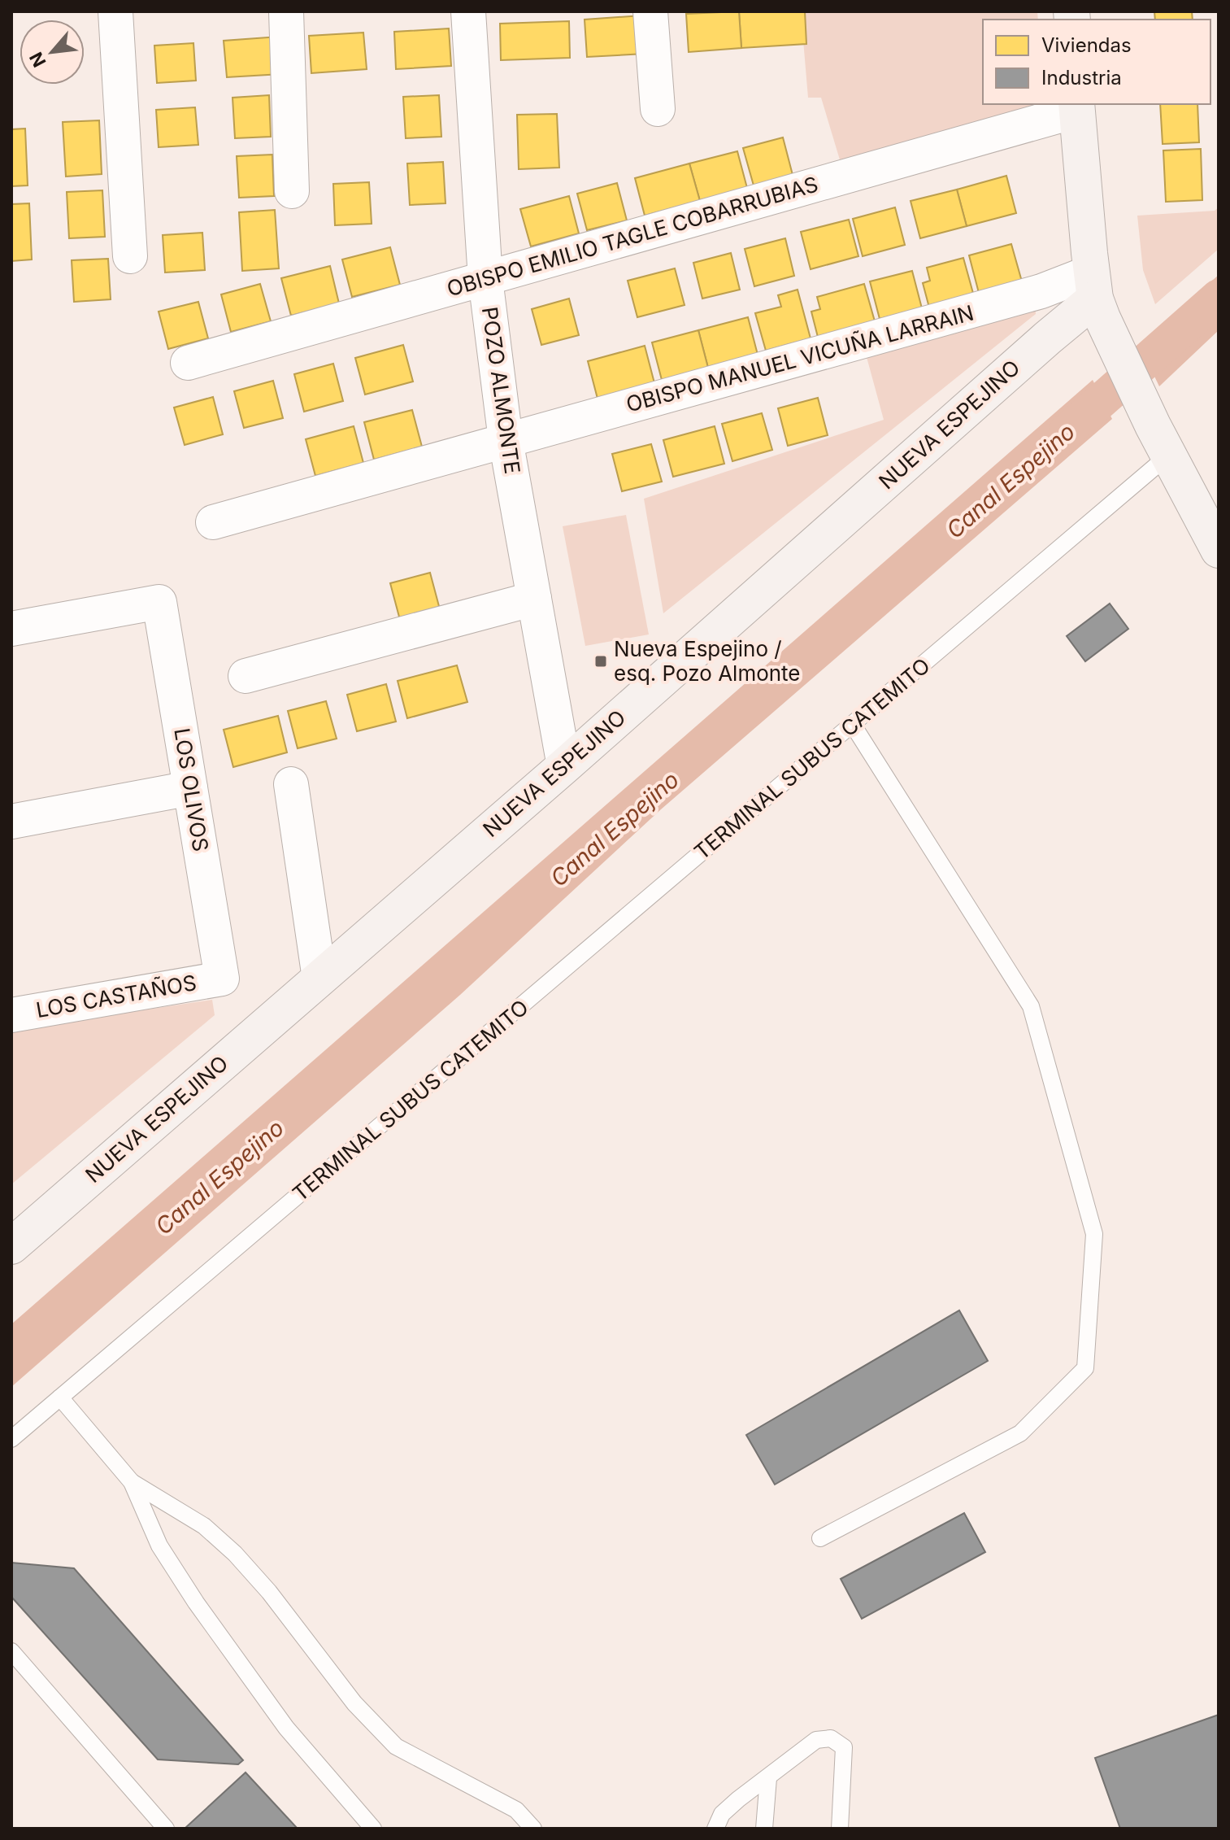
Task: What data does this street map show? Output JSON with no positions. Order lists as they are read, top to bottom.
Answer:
{
  "streets": {
    "street": [
      "OBISPO EMILIO TAGLE COBARRUBIAS",
      "OBISPO MANUEL VICUÑA LARRAIN",
      "POZO ALMONTE",
      "NUEVA ESPEJINO",
      "LOS OLIVOS",
      "LOS CASTAÑOS"
    ],
    "lane": ["TERMINAL SUBUS CATEMITO"]
  },
  "crossings": [
    ["OBISPO EMILIO TAGLE COBARRUBIAS", "POZO ALMONTE"],
    ["OBISPO MANUEL VICUÑA LARRAIN", "POZO ALMONTE"],
    ["OBISPO MANUEL VICUÑA LARRAIN", "NUEVA ESPEJINO"],
    ["POZO ALMONTE", "NUEVA ESPEJINO"],
    ["LOS OLIVOS", "LOS CASTAÑOS"]
  ],
  "water": ["Canal Espejino"],
  "places": {
    "transit": ["Nueva Espejino / esq. Pozo Almonte"]
  },
  "legend": ["Viviendas", "Industria"],
  "north": "bottom left"
}
